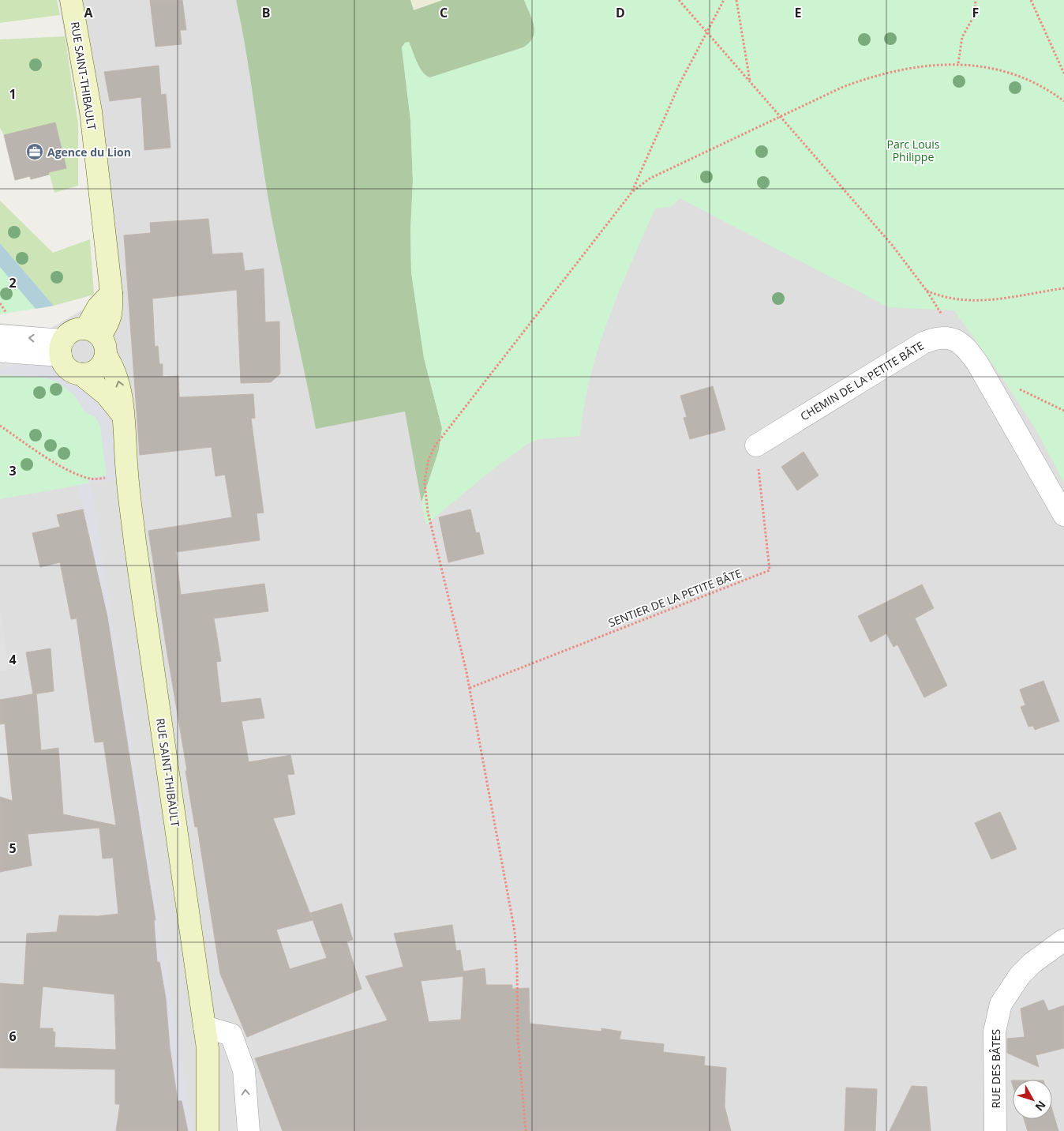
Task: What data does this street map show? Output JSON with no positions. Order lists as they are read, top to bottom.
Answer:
{
  "streets": {
    "main road": ["RUE SAINT-THIBAULT"],
    "street": ["CHEMIN DE LA PETITE BÂTE", "RUE DES BÂTES"],
    "path": ["SENTIER DE LA PETITE BÂTE"]
  },
  "crossings": [
    ["CHEMIN DE LA PETITE BÂTE", "SENTIER DE LA PETITE BÂTE"]
  ],
  "parks": ["Parc Louis Philippe"],
  "places": {
    "office": ["Agence du Lion"]
  },
  "north": "bottom right",
  "grid": {
    "columns": [
      "A",
      "B",
      "C",
      "D",
      "E",
      "F"
    ],
    "rows": [
      "1",
      "2",
      "3",
      "4",
      "5",
      "6"
    ]
  }
}
